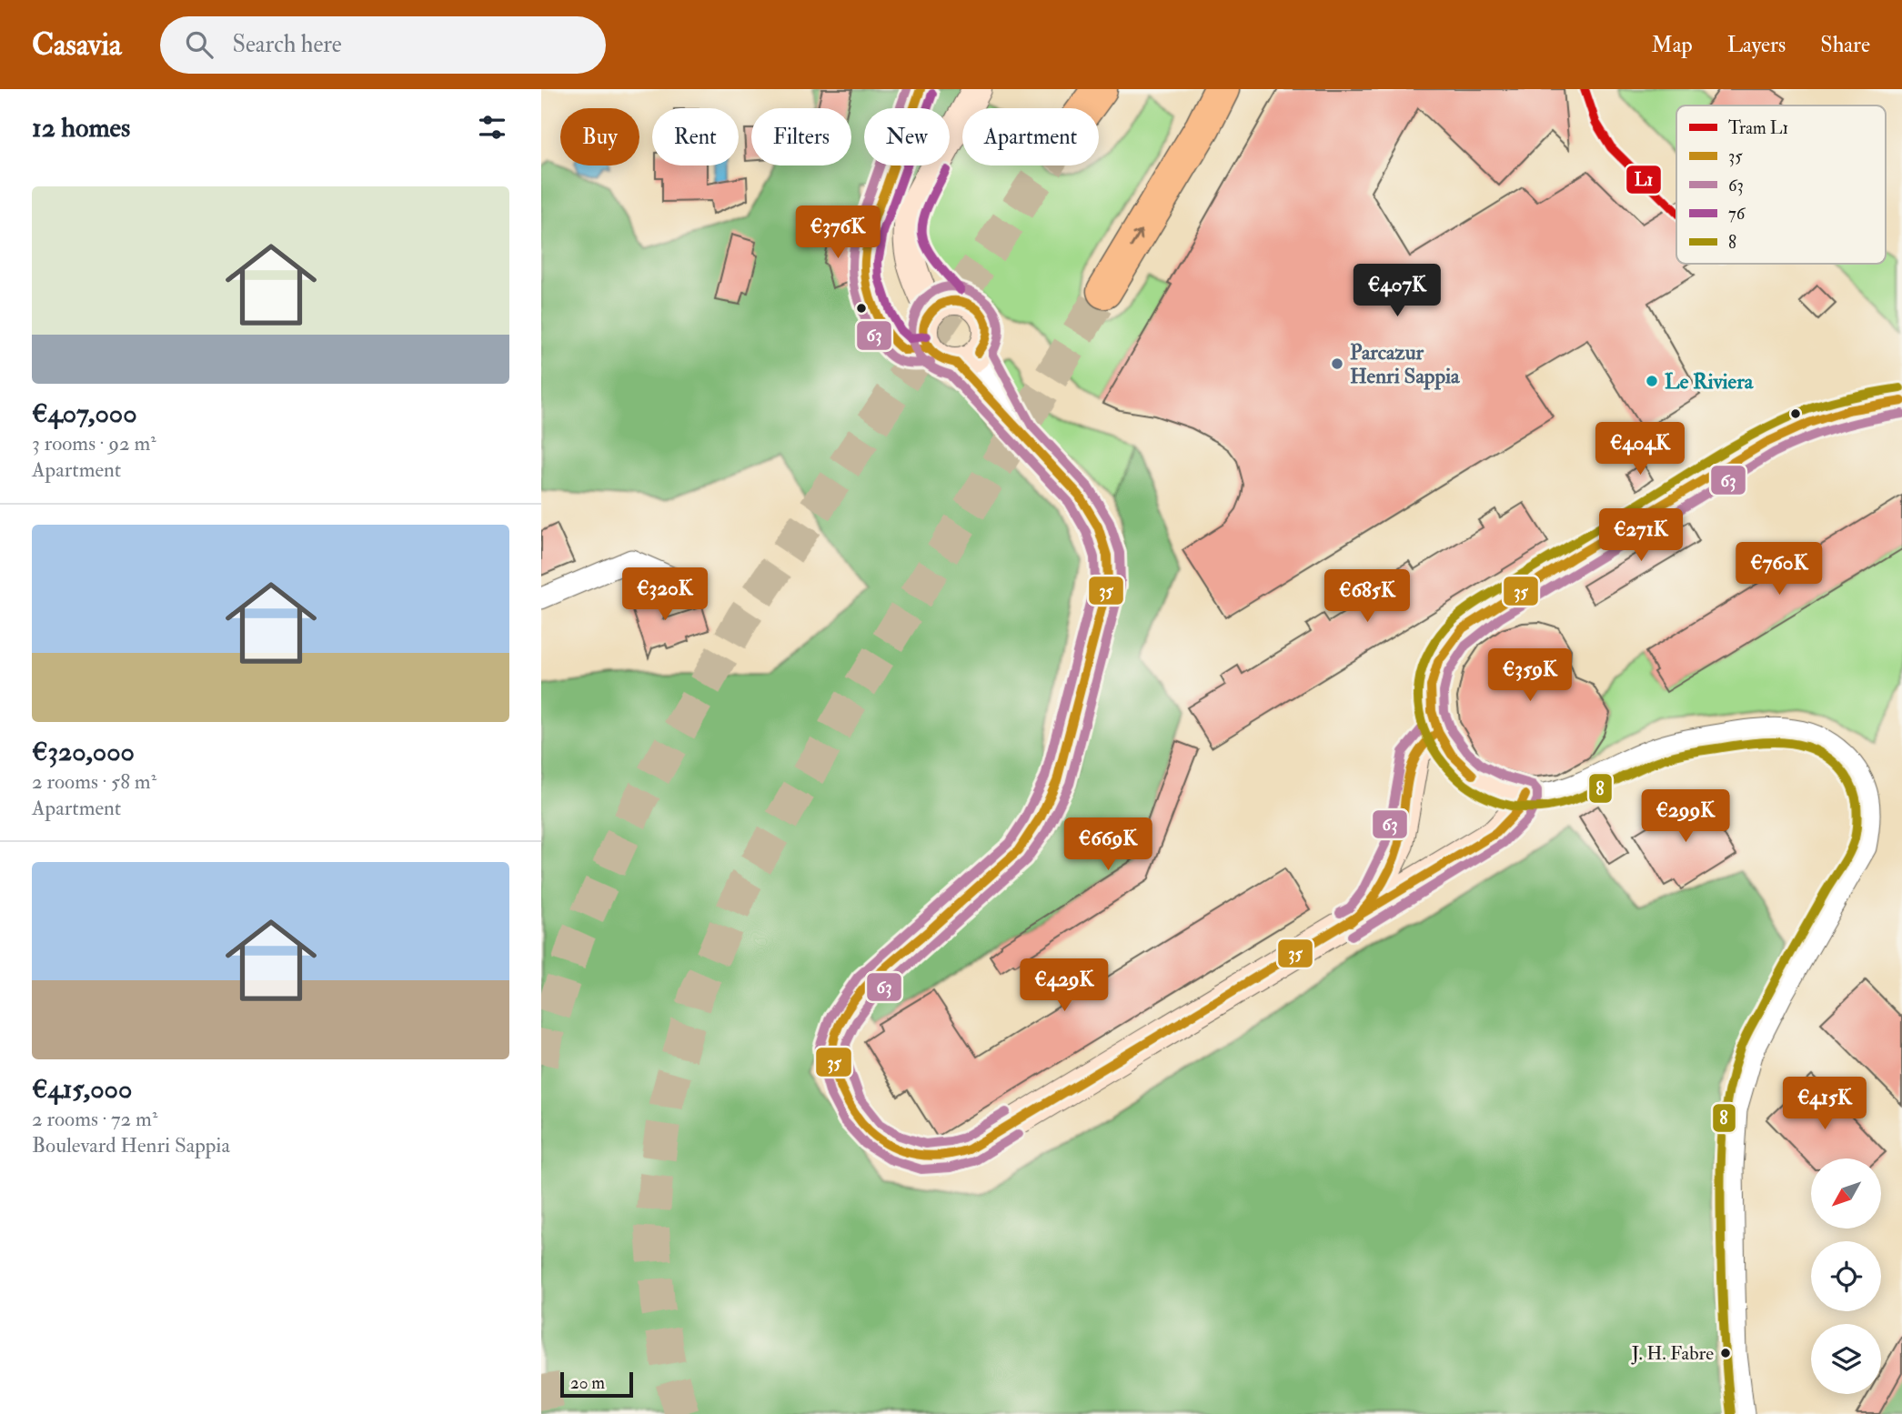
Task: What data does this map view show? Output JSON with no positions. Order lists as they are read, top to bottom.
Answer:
{
  "places": ["Parcazur Henri Sappia", "Le Riviera", "J. H. Fabre"],
  "lines": [
    "tram line L1",
    "transit line 35",
    "transit line 63",
    "transit line 76",
    "transit line 8"
  ],
  "legend": [
    "Tram L1",
    "35",
    "63",
    "76",
    "8"
  ],
  "scale_bar": "20 m",
  "north": "bottom left",
  "page": {
    "header": "Casavia",
    "search": "Search here",
    "nav": ["Map", "Layers", "Share"],
    "heading": "12 homes",
    "chip": [
      "Buy",
      "Rent",
      "Filters",
      "New",
      "Apartment"
    ],
    "list": [
      {
        "name": "€407,000",
        "note": "3 rooms · 92 m² · Apartment"
      },
      {
        "name": "€320,000",
        "note": "2 rooms · 58 m² · Apartment"
      },
      {
        "name": "€415,000",
        "note": "2 rooms · 72 m² · Boulevard Henri Sappia"
      }
    ],
    "price": [
      "€376K",
      "€407K",
      "€404K",
      "€271K",
      "€760K",
      "€320K",
      "€685K",
      "€359K",
      "€299K",
      "€669K",
      "€429K",
      "€415K"
    ],
    "scale": "20 m"
  }
}
